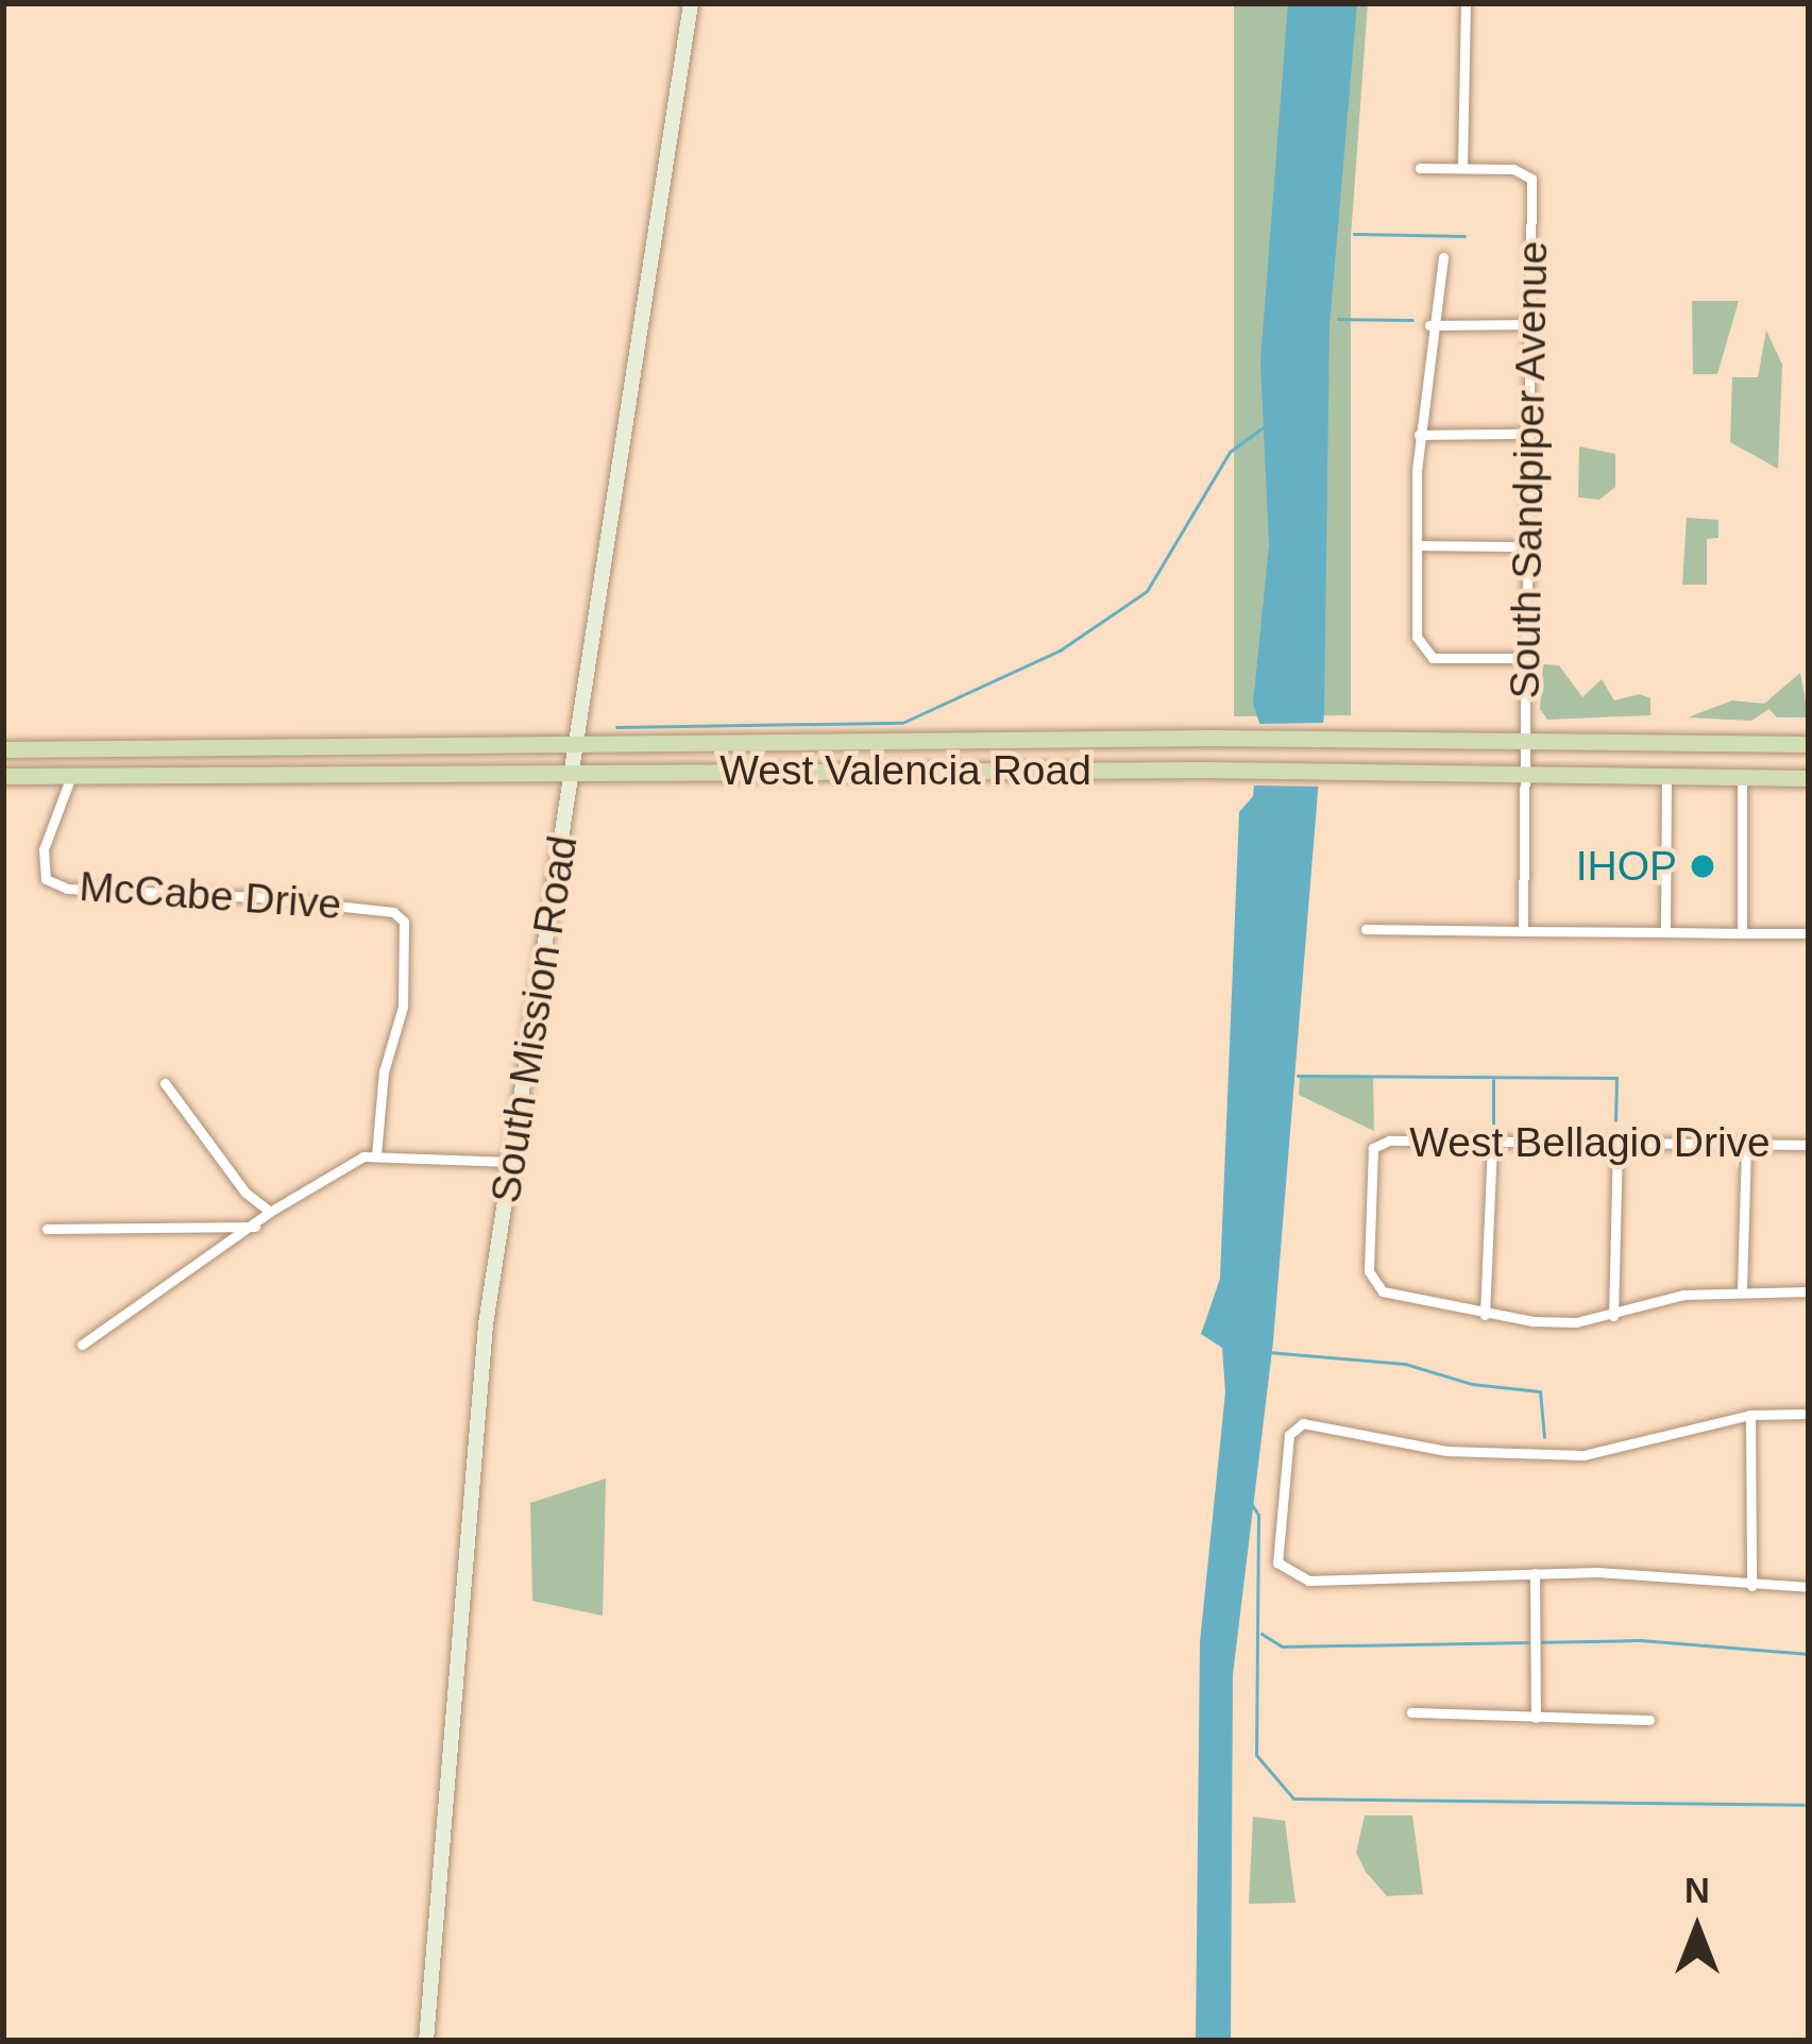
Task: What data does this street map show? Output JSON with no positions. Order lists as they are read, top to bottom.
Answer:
{
  "streets": {
    "main road": ["West Valencia Road", "South Mission Road"],
    "street": ["South Sandpiper Avenue", "McCabe Drive", "West Bellagio Drive"]
  },
  "crossings": [
    ["South Sandpiper Avenue", "West Valencia Road"],
    ["West Valencia Road", "McCabe Drive"],
    ["West Valencia Road", "South Mission Road"]
  ],
  "places": ["IHOP"],
  "north": "top"
}
